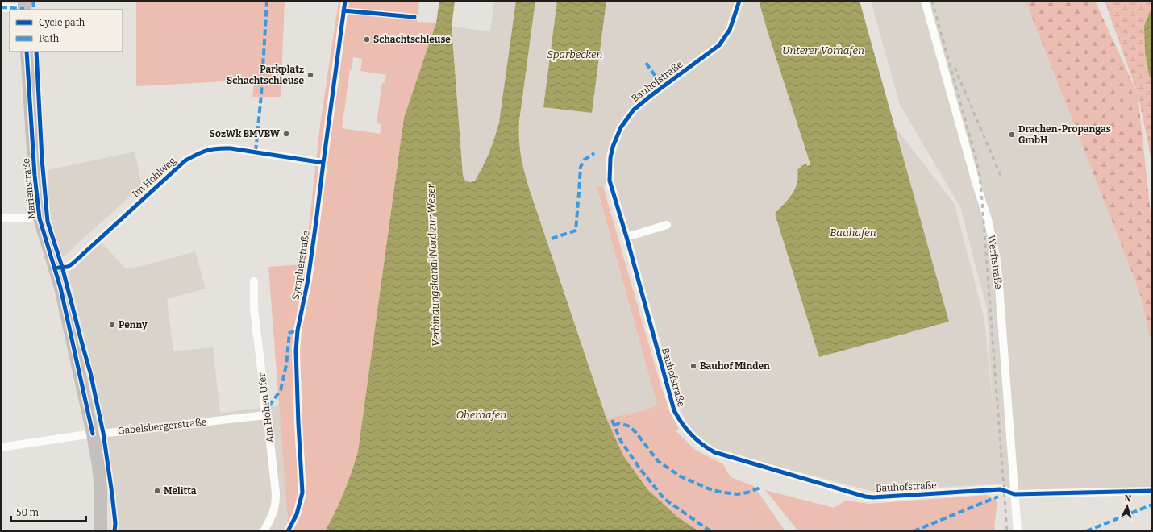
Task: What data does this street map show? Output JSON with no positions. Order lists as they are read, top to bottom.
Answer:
{
  "streets": {
    "main road": ["Marienstraße"],
    "street": [
      "Bauhofstraße",
      "Im Hohlweg",
      "Werftstraße",
      "Sympherstraße",
      "Am Hohen Ufer",
      "Gabelsbergerstraße"
    ]
  },
  "crossings": [
    ["Bauhofstraße", "Werftstraße"],
    ["Im Hohlweg", "Marienstraße"],
    ["Im Hohlweg", "Sympherstraße"],
    ["Marienstraße", "Gabelsbergerstraße"],
    ["Am Hohen Ufer", "Gabelsbergerstraße"]
  ],
  "water": [
    "Unterer Vorhafen",
    "Sparbecken",
    "Bauhafen",
    "Verbindungskanal Nord zur Weser",
    "Oberhafen"
  ],
  "places": [
    "Schachtschleuse",
    "Parkplatz Schachtschleuse",
    "SozWk BMVBW",
    "Drachen-Propangas GmbH",
    "Penny",
    "Bauhof Minden",
    "Melitta"
  ],
  "legend": ["Cycle path", "Path"],
  "scale_bar": "50 m",
  "north": "top"
}
